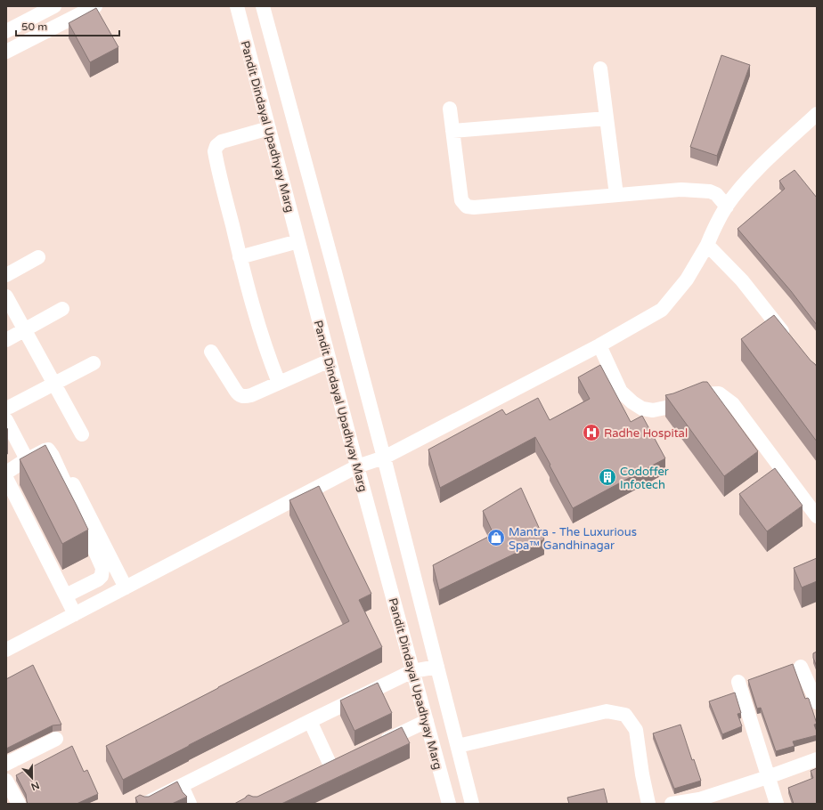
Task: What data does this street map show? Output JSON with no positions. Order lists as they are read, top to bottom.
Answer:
{
  "streets": {
    "street": ["Pandit Dindayal Upadhyay Marg"]
  },
  "places": {
    "hospital": ["Radhe Hospital"],
    "building": ["Codoffer Infotech"],
    "shop": ["Mantra - The Luxurious Spa™ Gandhinagar"]
  },
  "scale_bar": "50 m",
  "north": "bottom"
}
